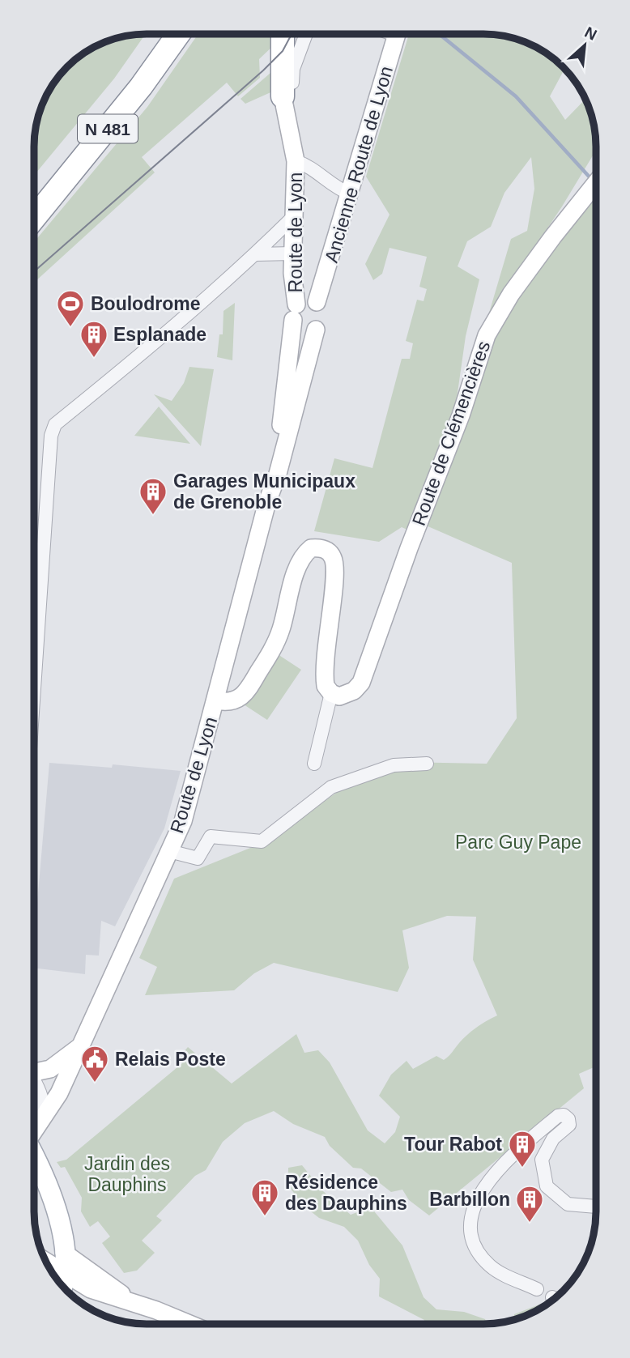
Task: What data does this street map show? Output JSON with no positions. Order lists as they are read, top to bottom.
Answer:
{
  "streets": {
    "highway": ["N 481"],
    "street": ["Ancienne Route de Lyon", "Route de Lyon", "Route de Clémencières"]
  },
  "crossings": [
    ["Ancienne Route de Lyon", "Route de Lyon"]
  ],
  "parks": ["Parc Guy Pape", "Jardin des Dauphins"],
  "places": {
    "sports": ["Boulodrome"],
    "building": [
      "Esplanade",
      "Garages Municipaux de Grenoble",
      "Tour Rabot",
      "Résidence des Dauphins",
      "Barbillon"
    ],
    "public building": ["Relais Poste"]
  },
  "north": "top right"
}
